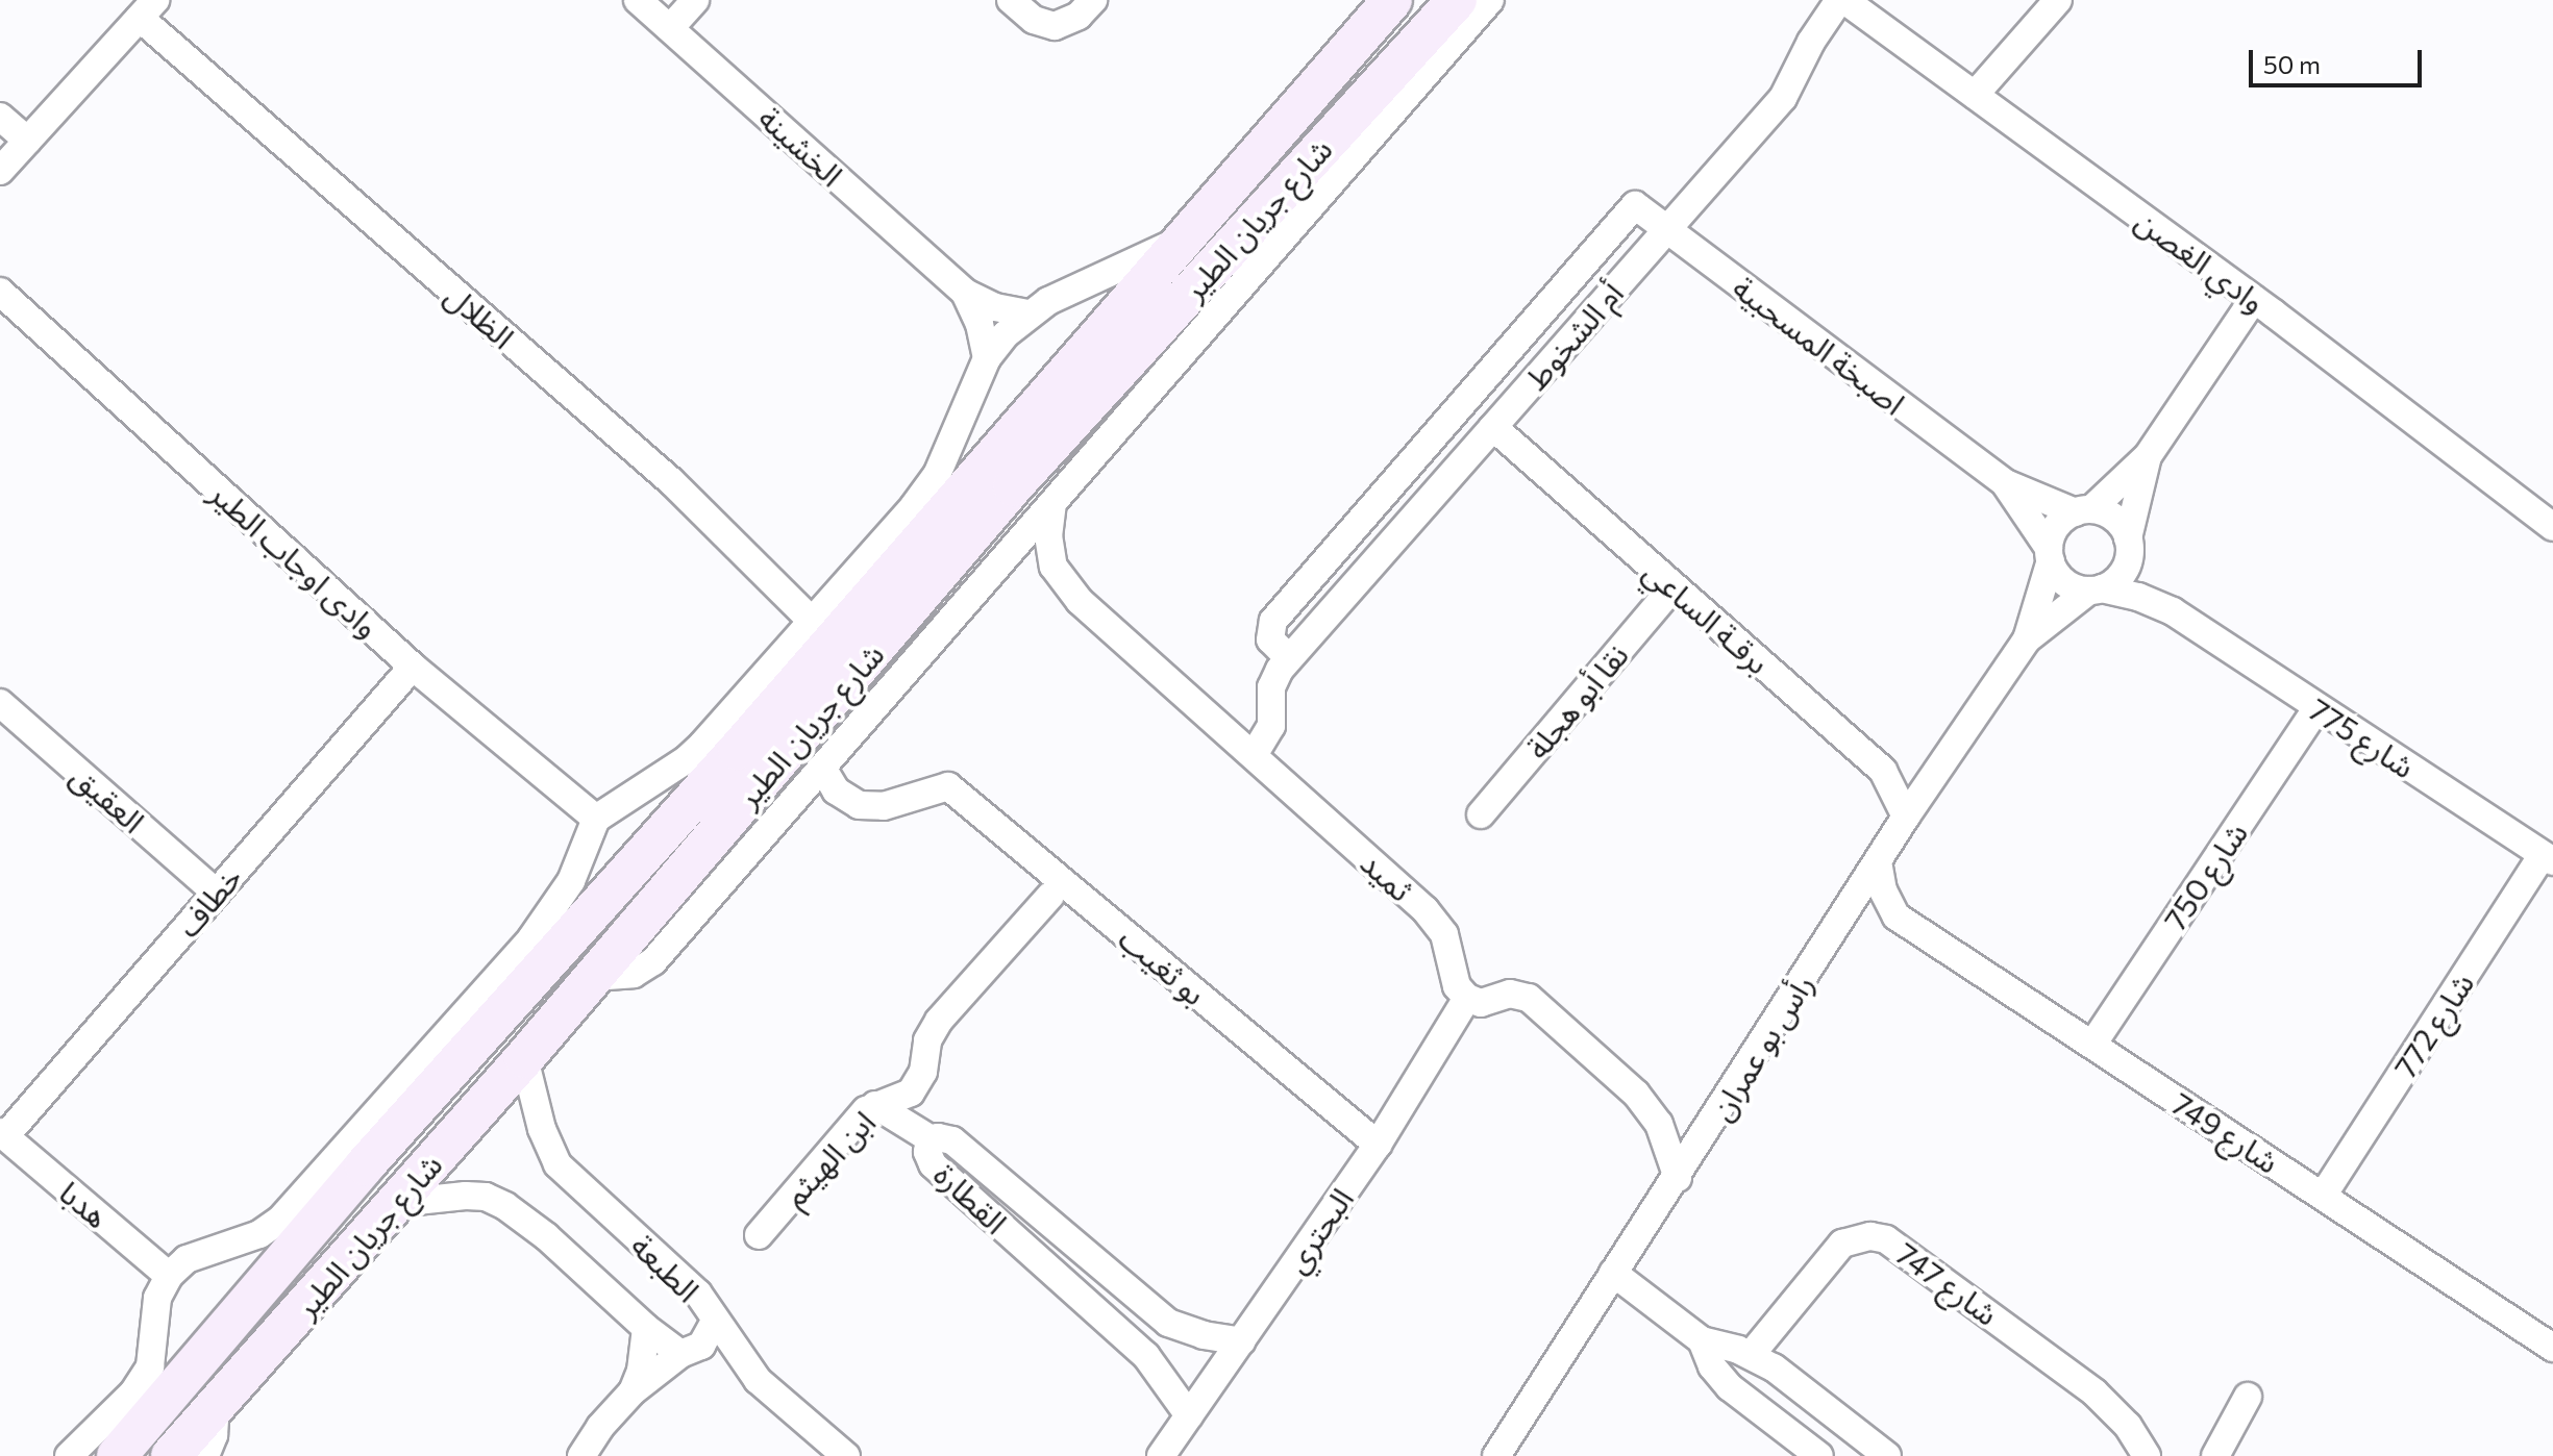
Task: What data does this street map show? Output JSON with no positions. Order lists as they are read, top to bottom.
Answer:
{
  "streets": {
    "street": [
      "الخشينة",
      "شارع جريان الطير",
      "وادي الغصن",
      "الظلال",
      "أم الشخوط",
      "اصبخة المسحبية",
      "وادى اوجاب الطير",
      "برقـة الساعي",
      "نقا أبو هجلة",
      "شارع 775",
      "العقيق",
      "ثميد",
      "شارع 750",
      "خطاف",
      "بو ثغيب",
      "شارع 772",
      "رأس بو عمران",
      "شارع 749",
      "ابن الهيثم",
      "القطارة",
      "هدبا",
      "البحتري",
      "الطبعة",
      "شارع 747"
    ]
  },
  "crossings": [
    ["الخشينة", "شارع جريان الطير"],
    ["شارع جريان الطير", "الظلال"],
    ["شارع جريان الطير", "وادى اوجاب الطير"],
    ["شارع جريان الطير", "هدبا"],
    ["شارع جريان الطير", "الطبعة"],
    ["وادي الغصن", "أم الشخوط"],
    ["أم الشخوط", "اصبخة المسحبية"],
    ["أم الشخوط", "برقـة الساعي"],
    ["أم الشخوط", "ثميد"],
    ["اصبخة المسحبية", "شارع 775"],
    ["اصبخة المسحبية", "رأس بو عمران"],
    ["وادى اوجاب الطير", "خطاف"],
    ["برقـة الساعي", "نقا أبو هجلة"],
    ["برقـة الساعي", "رأس بو عمران"],
    ["شارع 775", "شارع 750"],
    ["شارع 775", "شارع 772"],
    ["شارع 775", "رأس بو عمران"],
    ["العقيق", "خطاف"],
    ["ثميد", "البحتري"],
    ["شارع 750", "شارع 749"],
    ["خطاف", "هدبا"],
    ["بو ثغيب", "البحتري"],
    ["شارع 772", "شارع 749"],
    ["القطارة", "البحتري"]
  ],
  "scale_bar": "50 m"
}
